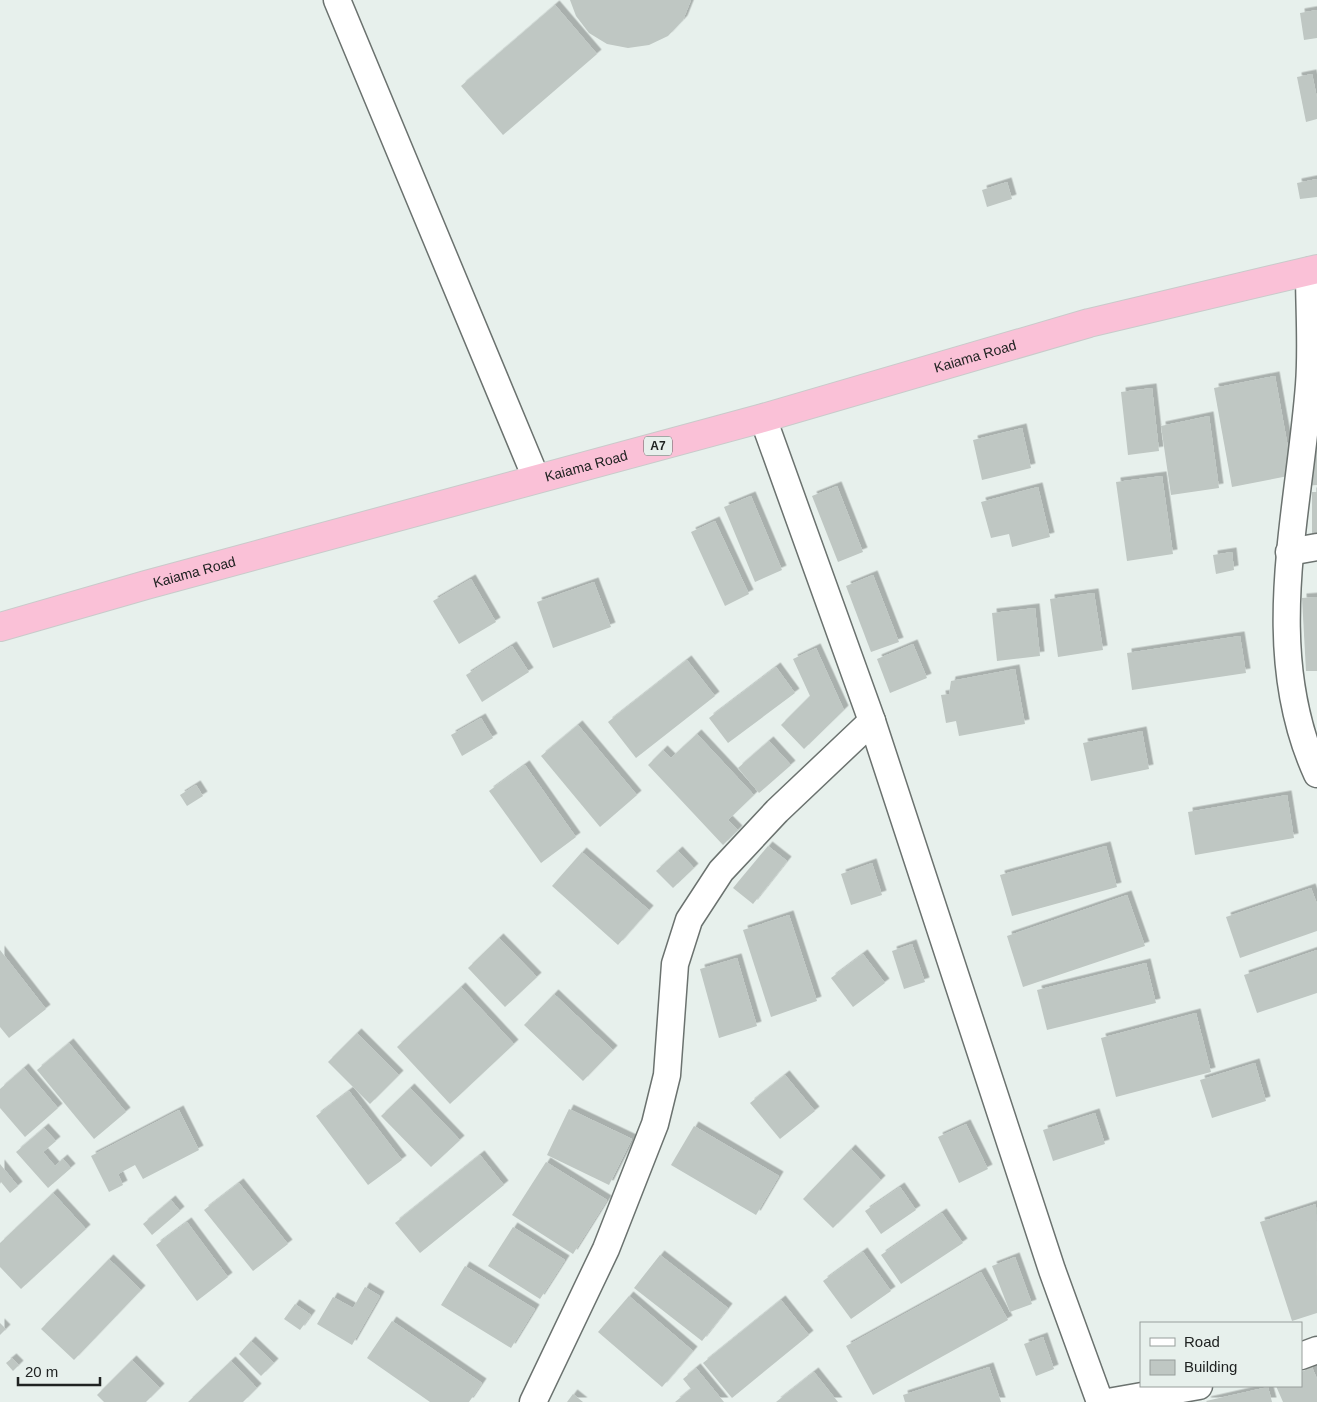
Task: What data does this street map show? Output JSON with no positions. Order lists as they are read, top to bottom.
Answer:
{
  "streets": {
    "highway": ["Kaiama Road", "A7"]
  },
  "legend": ["Road", "Building"],
  "scale_bar": "20 m"
}
